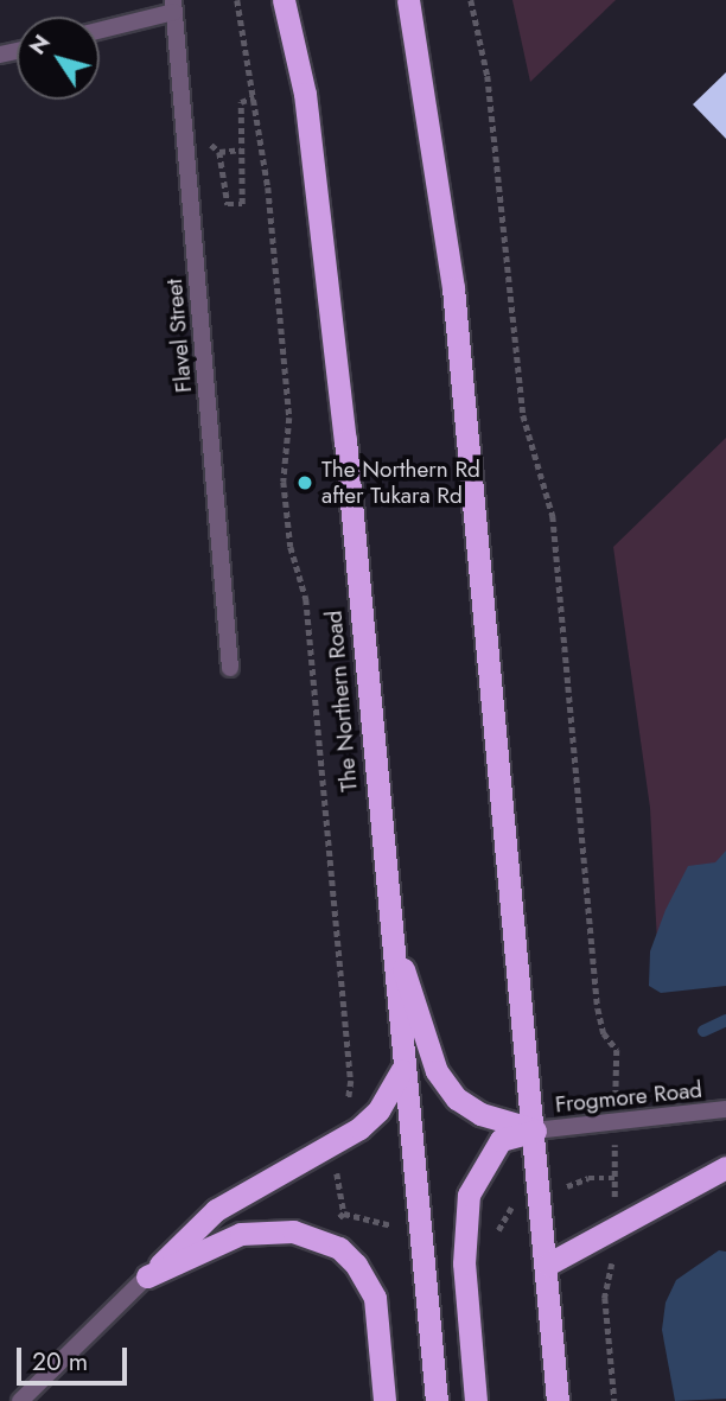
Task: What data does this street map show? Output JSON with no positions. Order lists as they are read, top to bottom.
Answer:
{
  "streets": {
    "highway": ["The Northern Road"],
    "street": ["Flavel Street", "Frogmore Road"]
  },
  "places": ["The Northern Rd after Tukara Rd"],
  "scale_bar": "20 m",
  "north": "top left"
}
